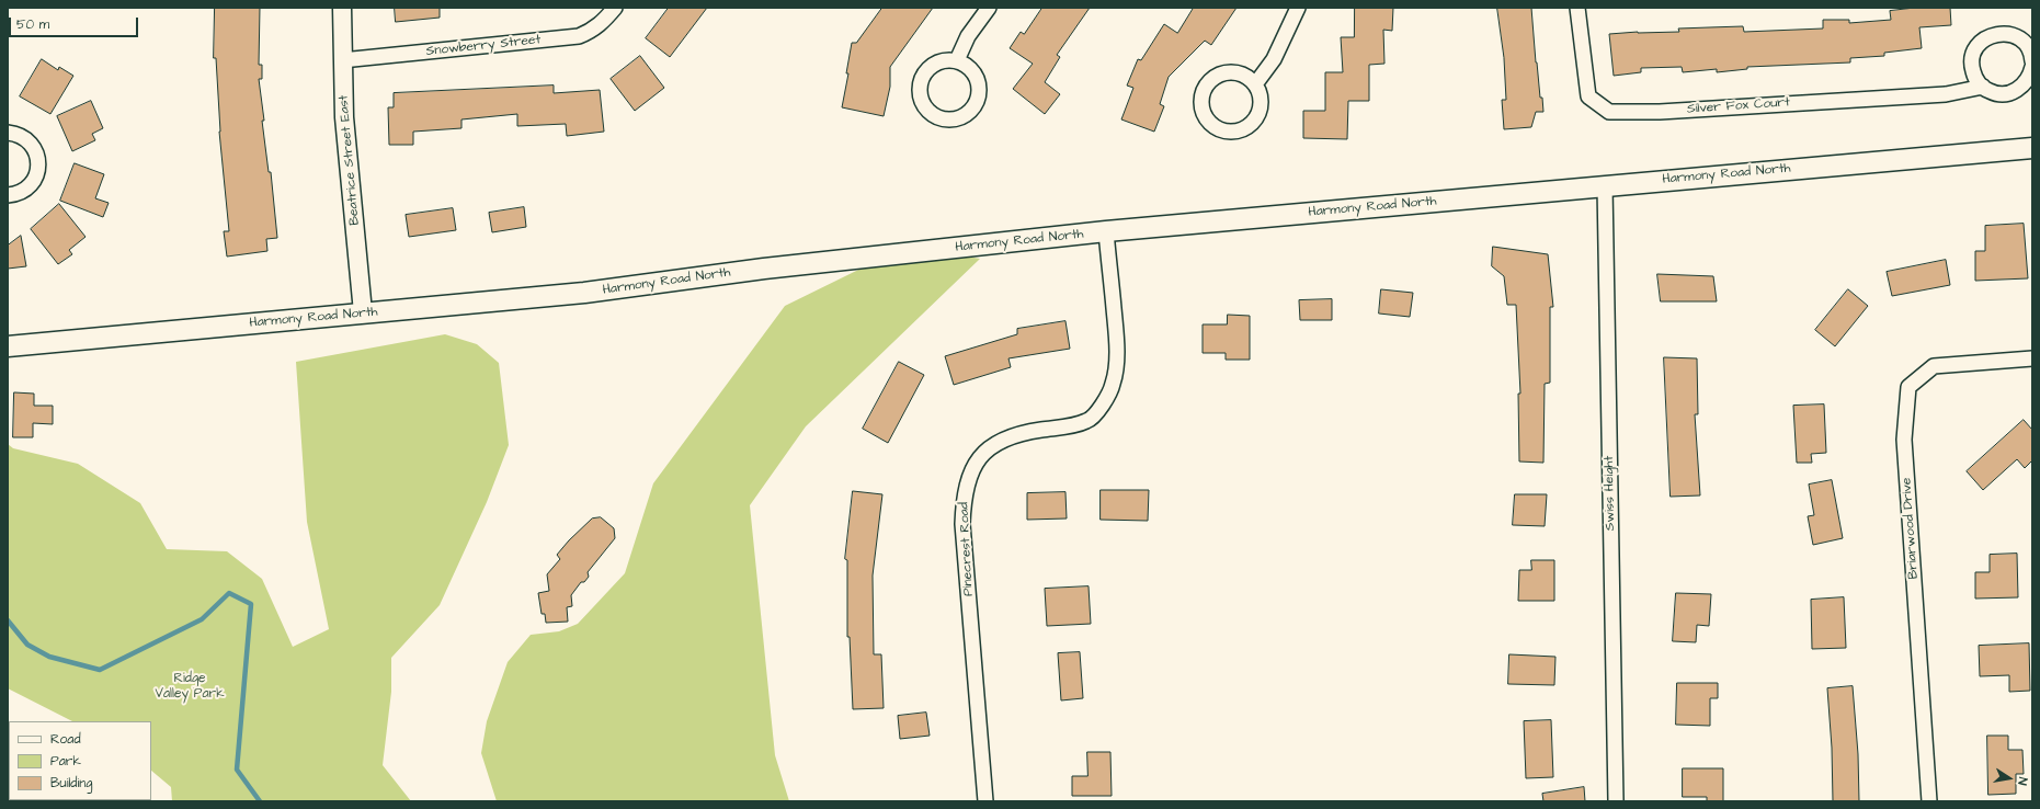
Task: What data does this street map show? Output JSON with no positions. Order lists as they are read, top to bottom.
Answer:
{
  "streets": {
    "main road": ["Harmony Road North"],
    "street": [
      "Snowberry Street",
      "Silver Fox Court",
      "Beatrice Street East",
      "Swiss Height",
      "Briarwood Drive",
      "Pinecrest Road"
    ]
  },
  "crossings": [
    ["Snowberry Street", "Beatrice Street East"],
    ["Beatrice Street East", "Harmony Road North"],
    ["Harmony Road North", "Swiss Height"],
    ["Harmony Road North", "Pinecrest Road"]
  ],
  "parks": ["Ridge Valley Park"],
  "legend": ["Road", "Park", "Building"],
  "scale_bar": "50 m",
  "north": "right"
}
